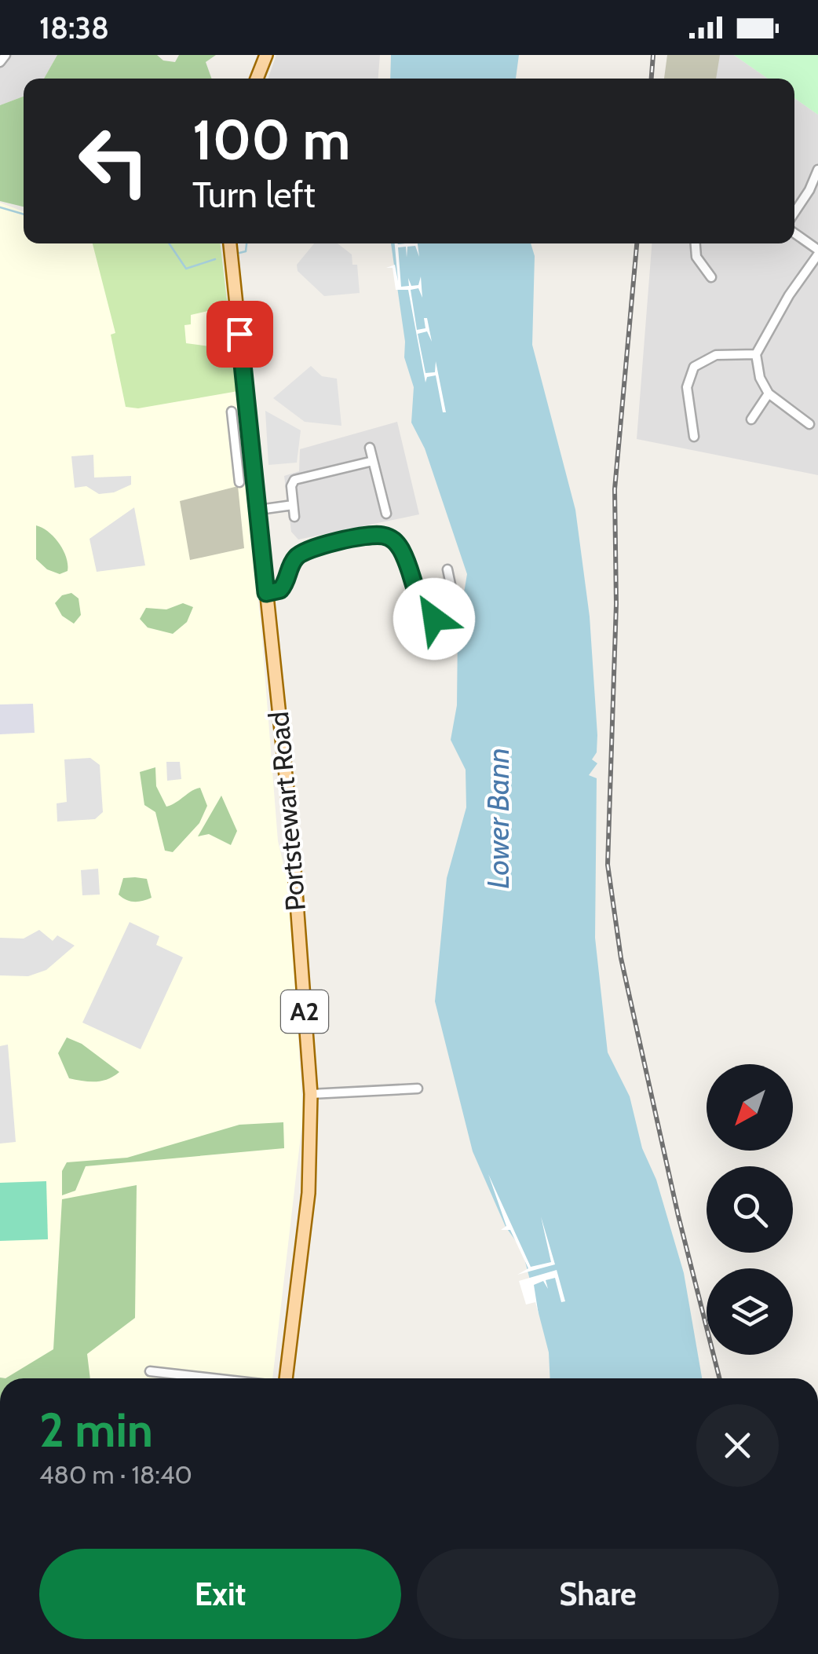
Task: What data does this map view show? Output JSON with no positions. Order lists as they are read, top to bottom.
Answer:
{
  "streets": {
    "main road": ["Portstewart Road", "A2"]
  },
  "water": ["Lower Bann"],
  "north": "bottom left",
  "page": {
    "status": "18:38",
    "turn": ["100 m", "Turn left"],
    "heading": ["2 min", "480 m · 18:40"],
    "buttons": ["Exit", "Share"]
  }
}
